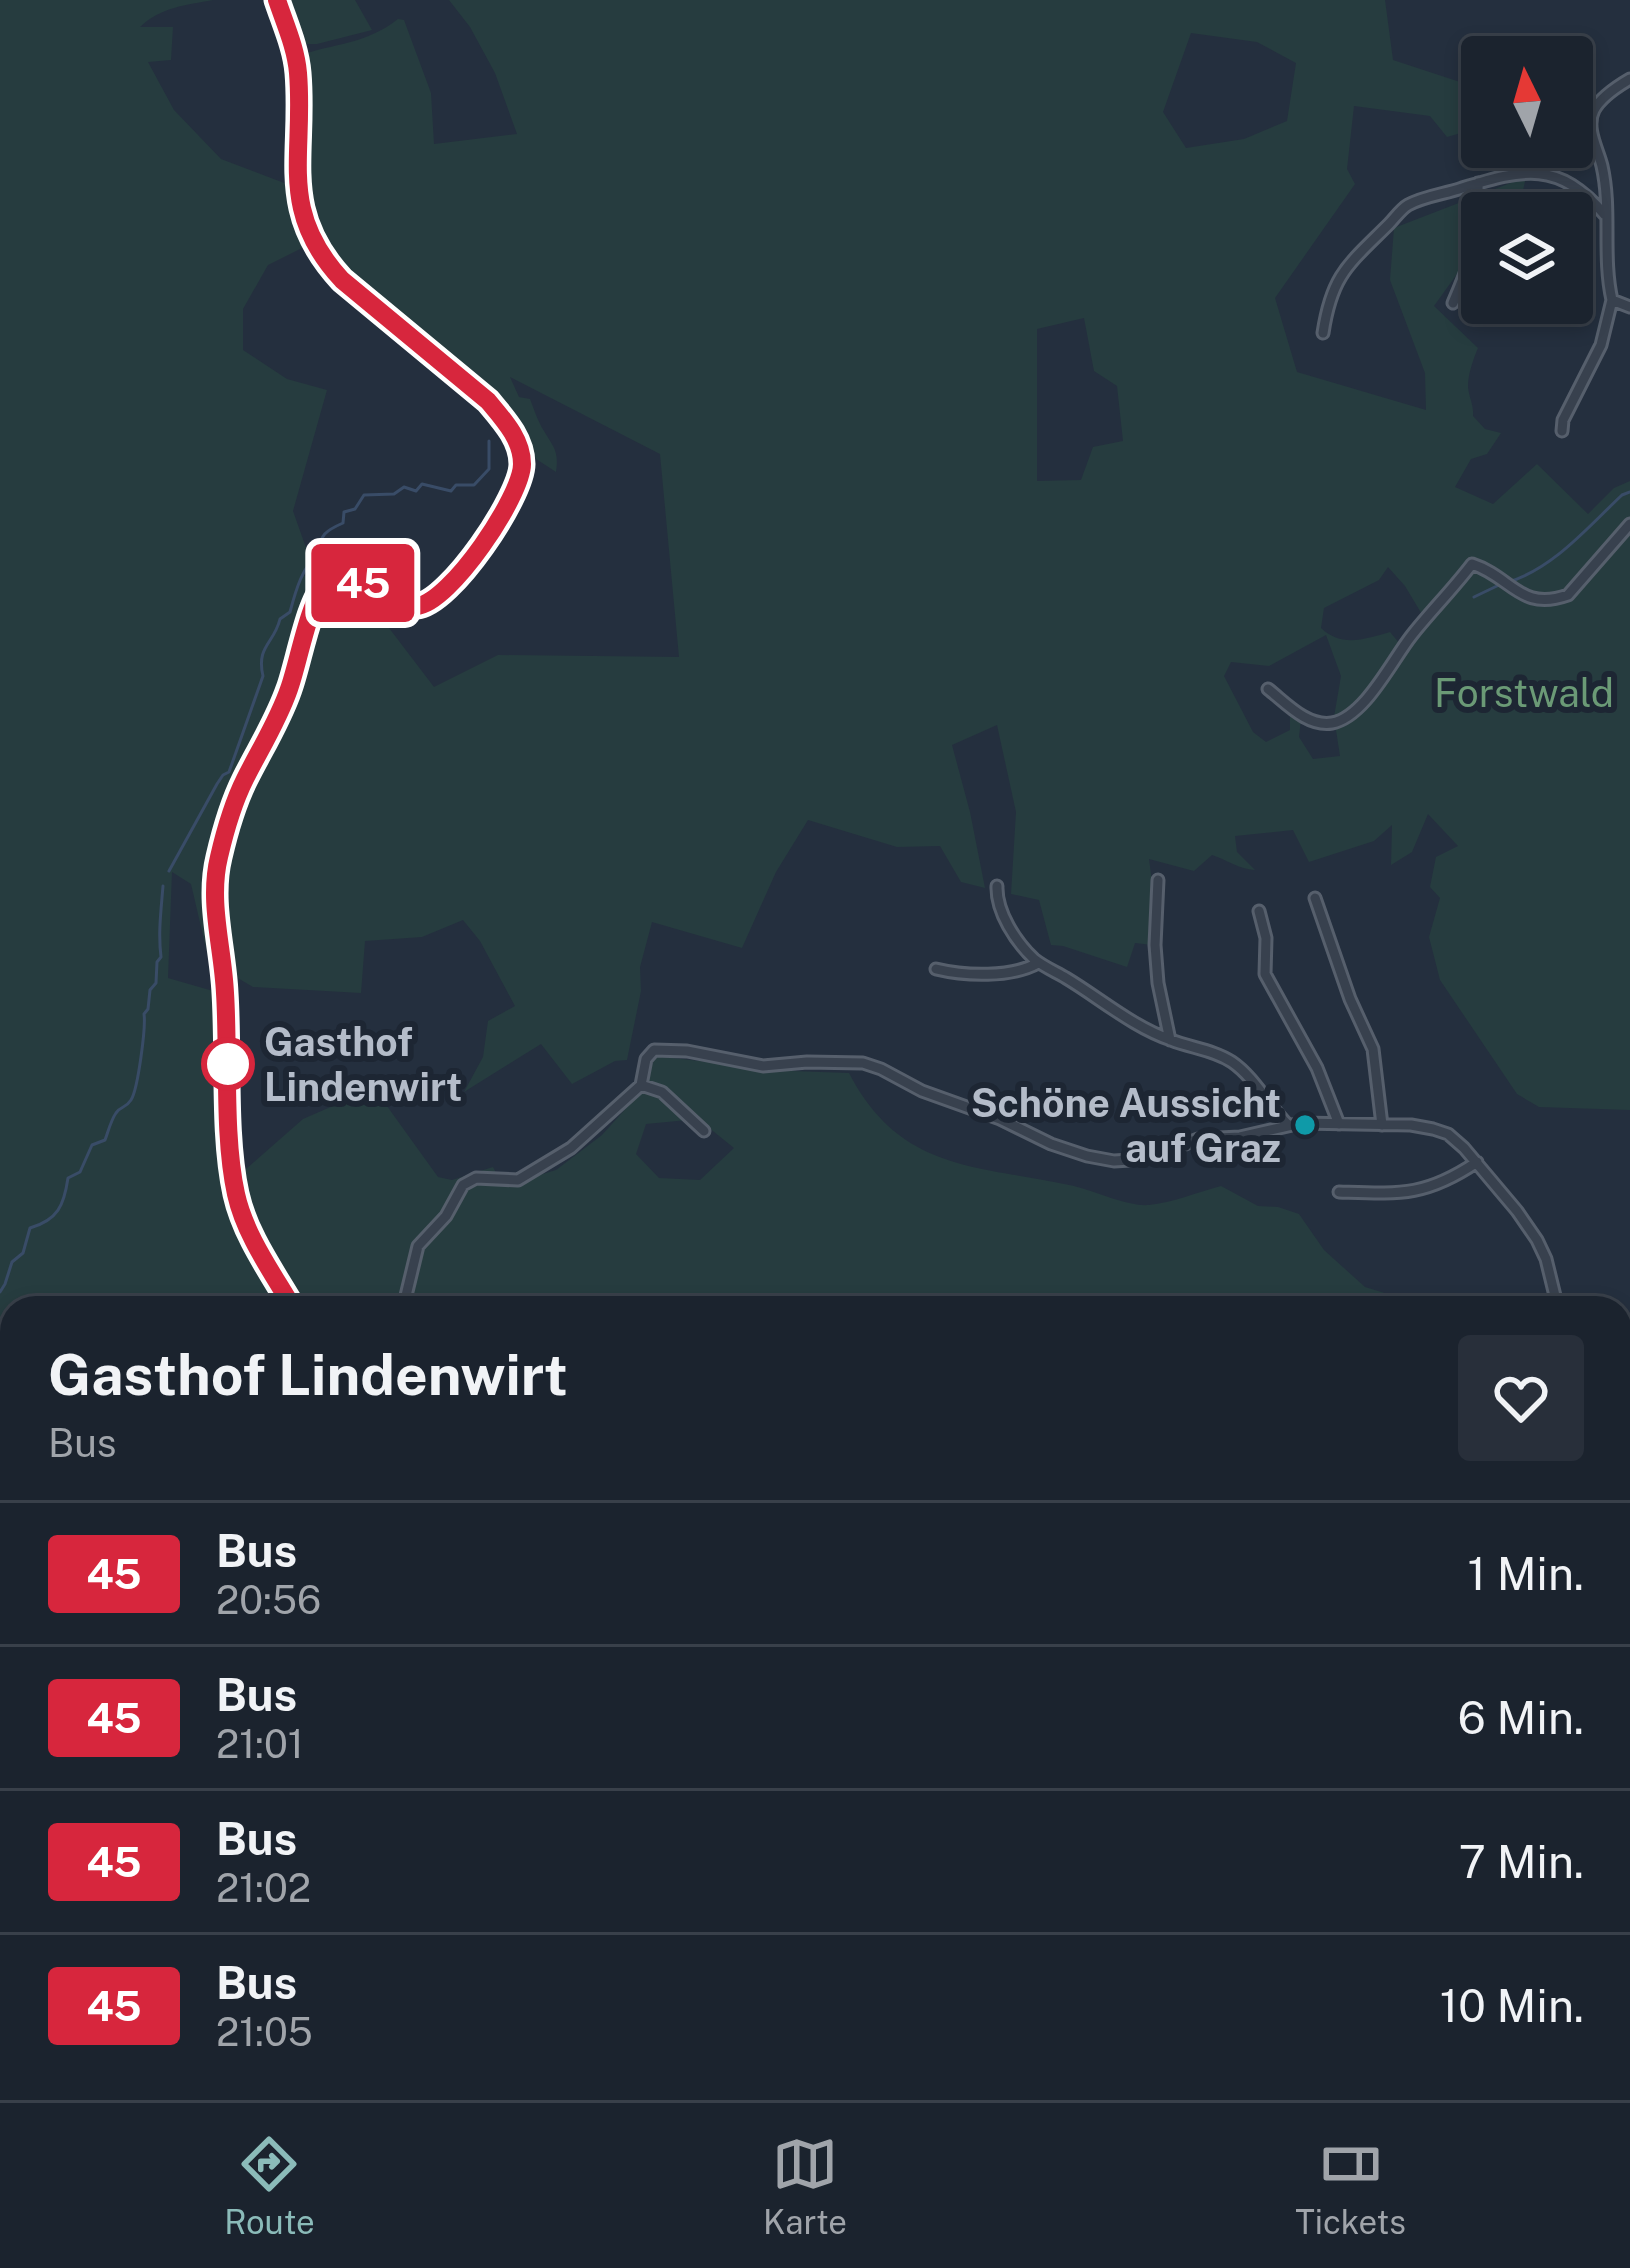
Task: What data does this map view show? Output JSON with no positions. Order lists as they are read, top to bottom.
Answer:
{
  "parks": ["Forstwald"],
  "places": ["Gasthof Lindenwirt", "Schöne Aussicht auf Graz"],
  "lines": ["bus line 45"],
  "north": "top",
  "page": {
    "on_map": "45",
    "heading": ["Gasthof Lindenwirt", "Bus"],
    "list": [
      {
        "mark": "45",
        "name": "Bus",
        "note": "20:56",
        "value": "1 Min."
      },
      {
        "mark": "45",
        "name": "Bus",
        "note": "21:01",
        "value": "6 Min."
      },
      {
        "mark": "45",
        "name": "Bus",
        "note": "21:02",
        "value": "7 Min."
      },
      {
        "mark": "45",
        "name": "Bus",
        "note": "21:05",
        "value": "10 Min."
      }
    ],
    "tabs": ["Route", "Karte", "Tickets"]
  }
}
